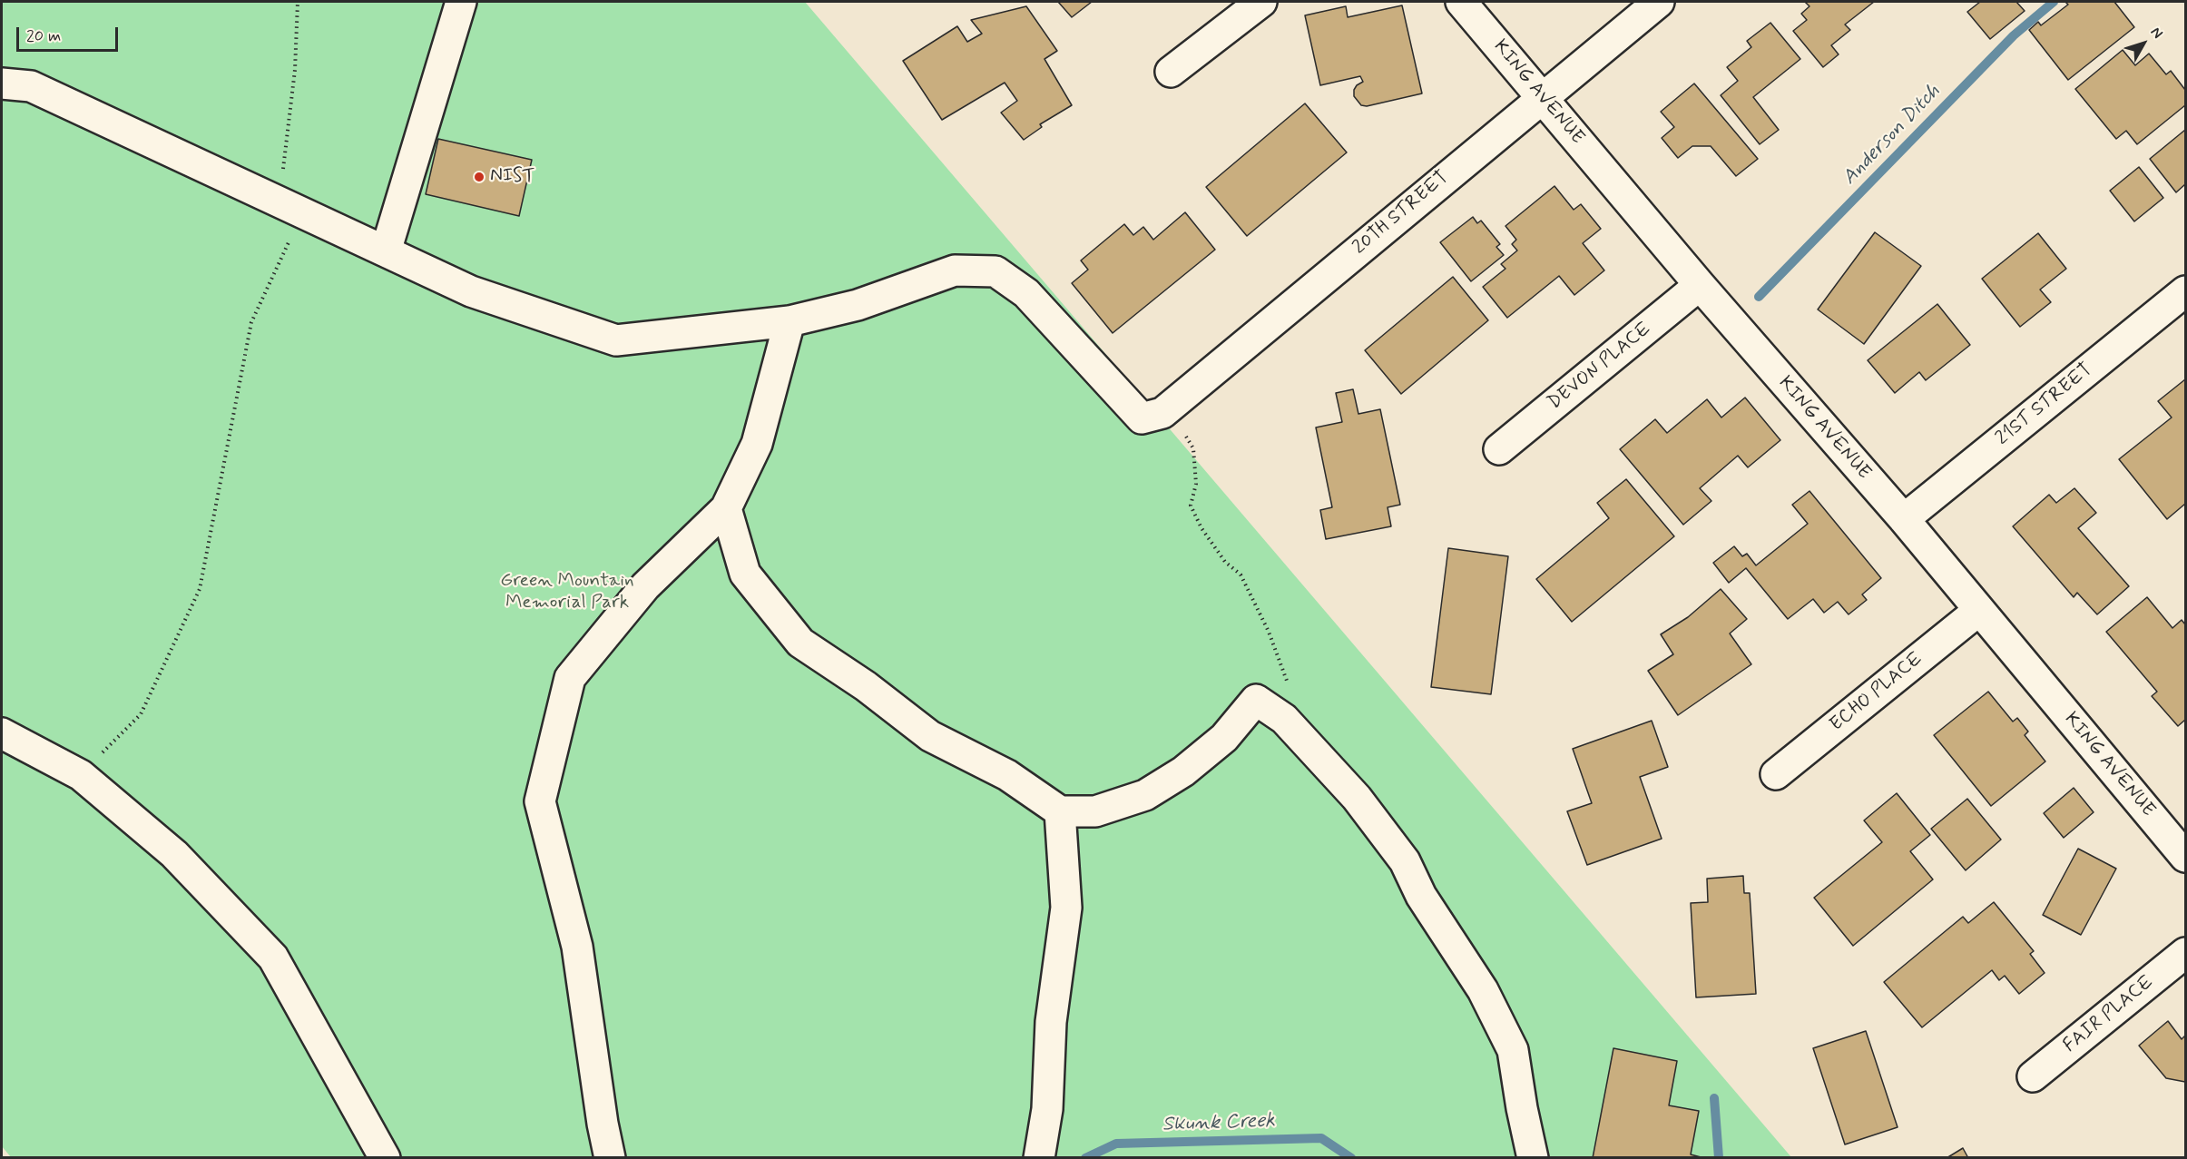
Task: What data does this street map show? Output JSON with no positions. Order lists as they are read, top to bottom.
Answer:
{
  "streets": {
    "street": [
      "KING AVENUE",
      "20TH STREET",
      "DEVON PLACE",
      "21ST STREET",
      "ECHO PLACE",
      "FAIR PLACE"
    ]
  },
  "crossings": [
    ["KING AVENUE", "20TH STREET"],
    ["KING AVENUE", "DEVON PLACE"],
    ["KING AVENUE", "21ST STREET"],
    ["KING AVENUE", "ECHO PLACE"]
  ],
  "water": ["Anderson Ditch", "Skunk Creek"],
  "parks": ["Green Mountain Memorial Park"],
  "places": ["NIST"],
  "scale_bar": "20 m",
  "north": "top right"
}
